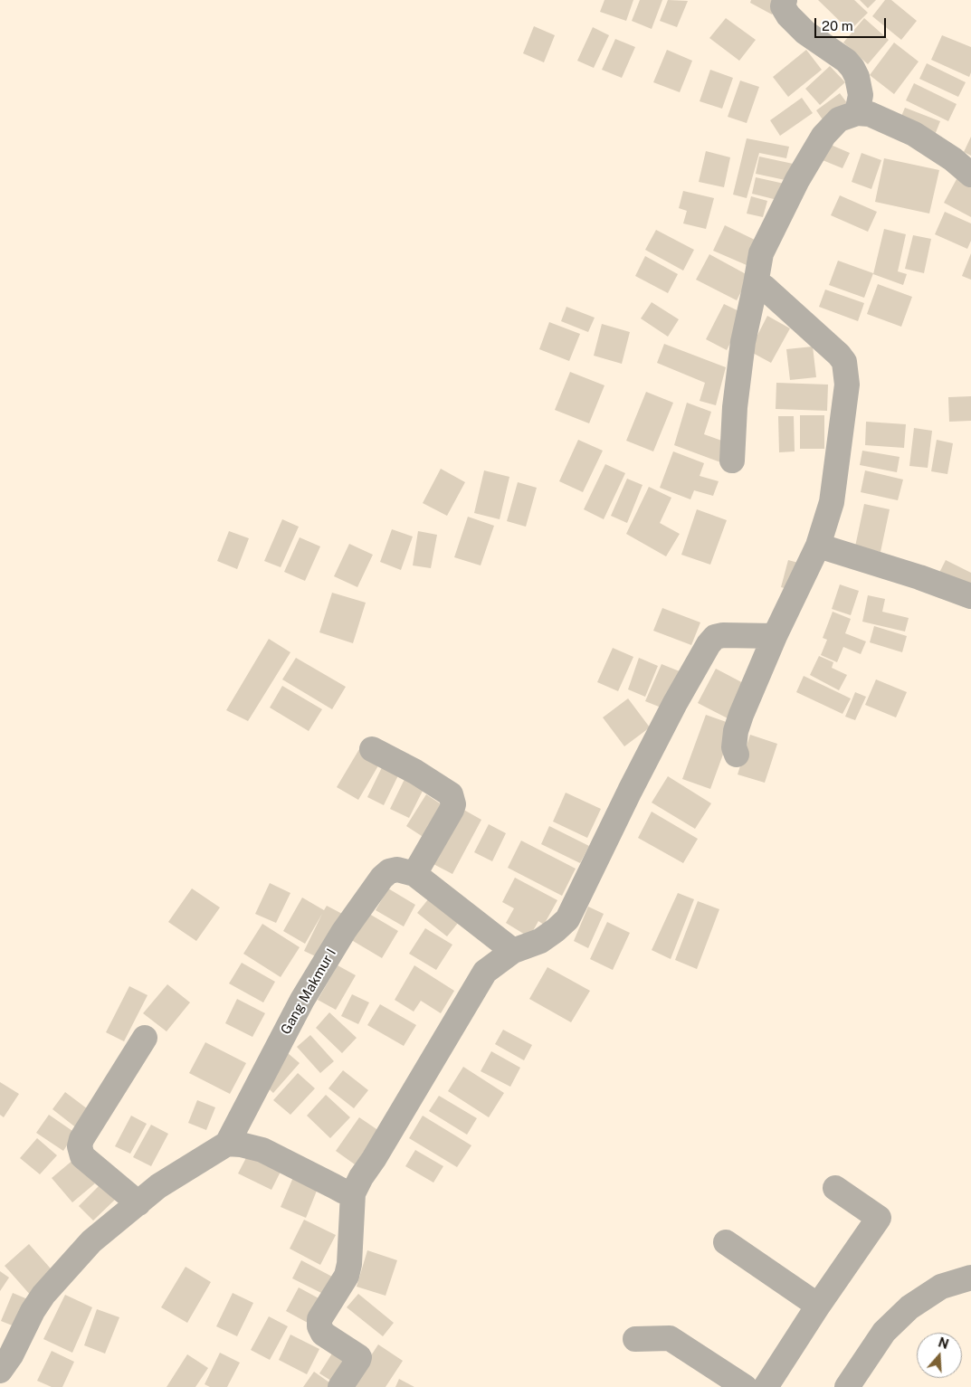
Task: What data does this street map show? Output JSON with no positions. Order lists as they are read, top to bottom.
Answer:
{
  "streets": {
    "street": ["Gang Makmur I"]
  },
  "scale_bar": "20 m",
  "north": "top"
}
